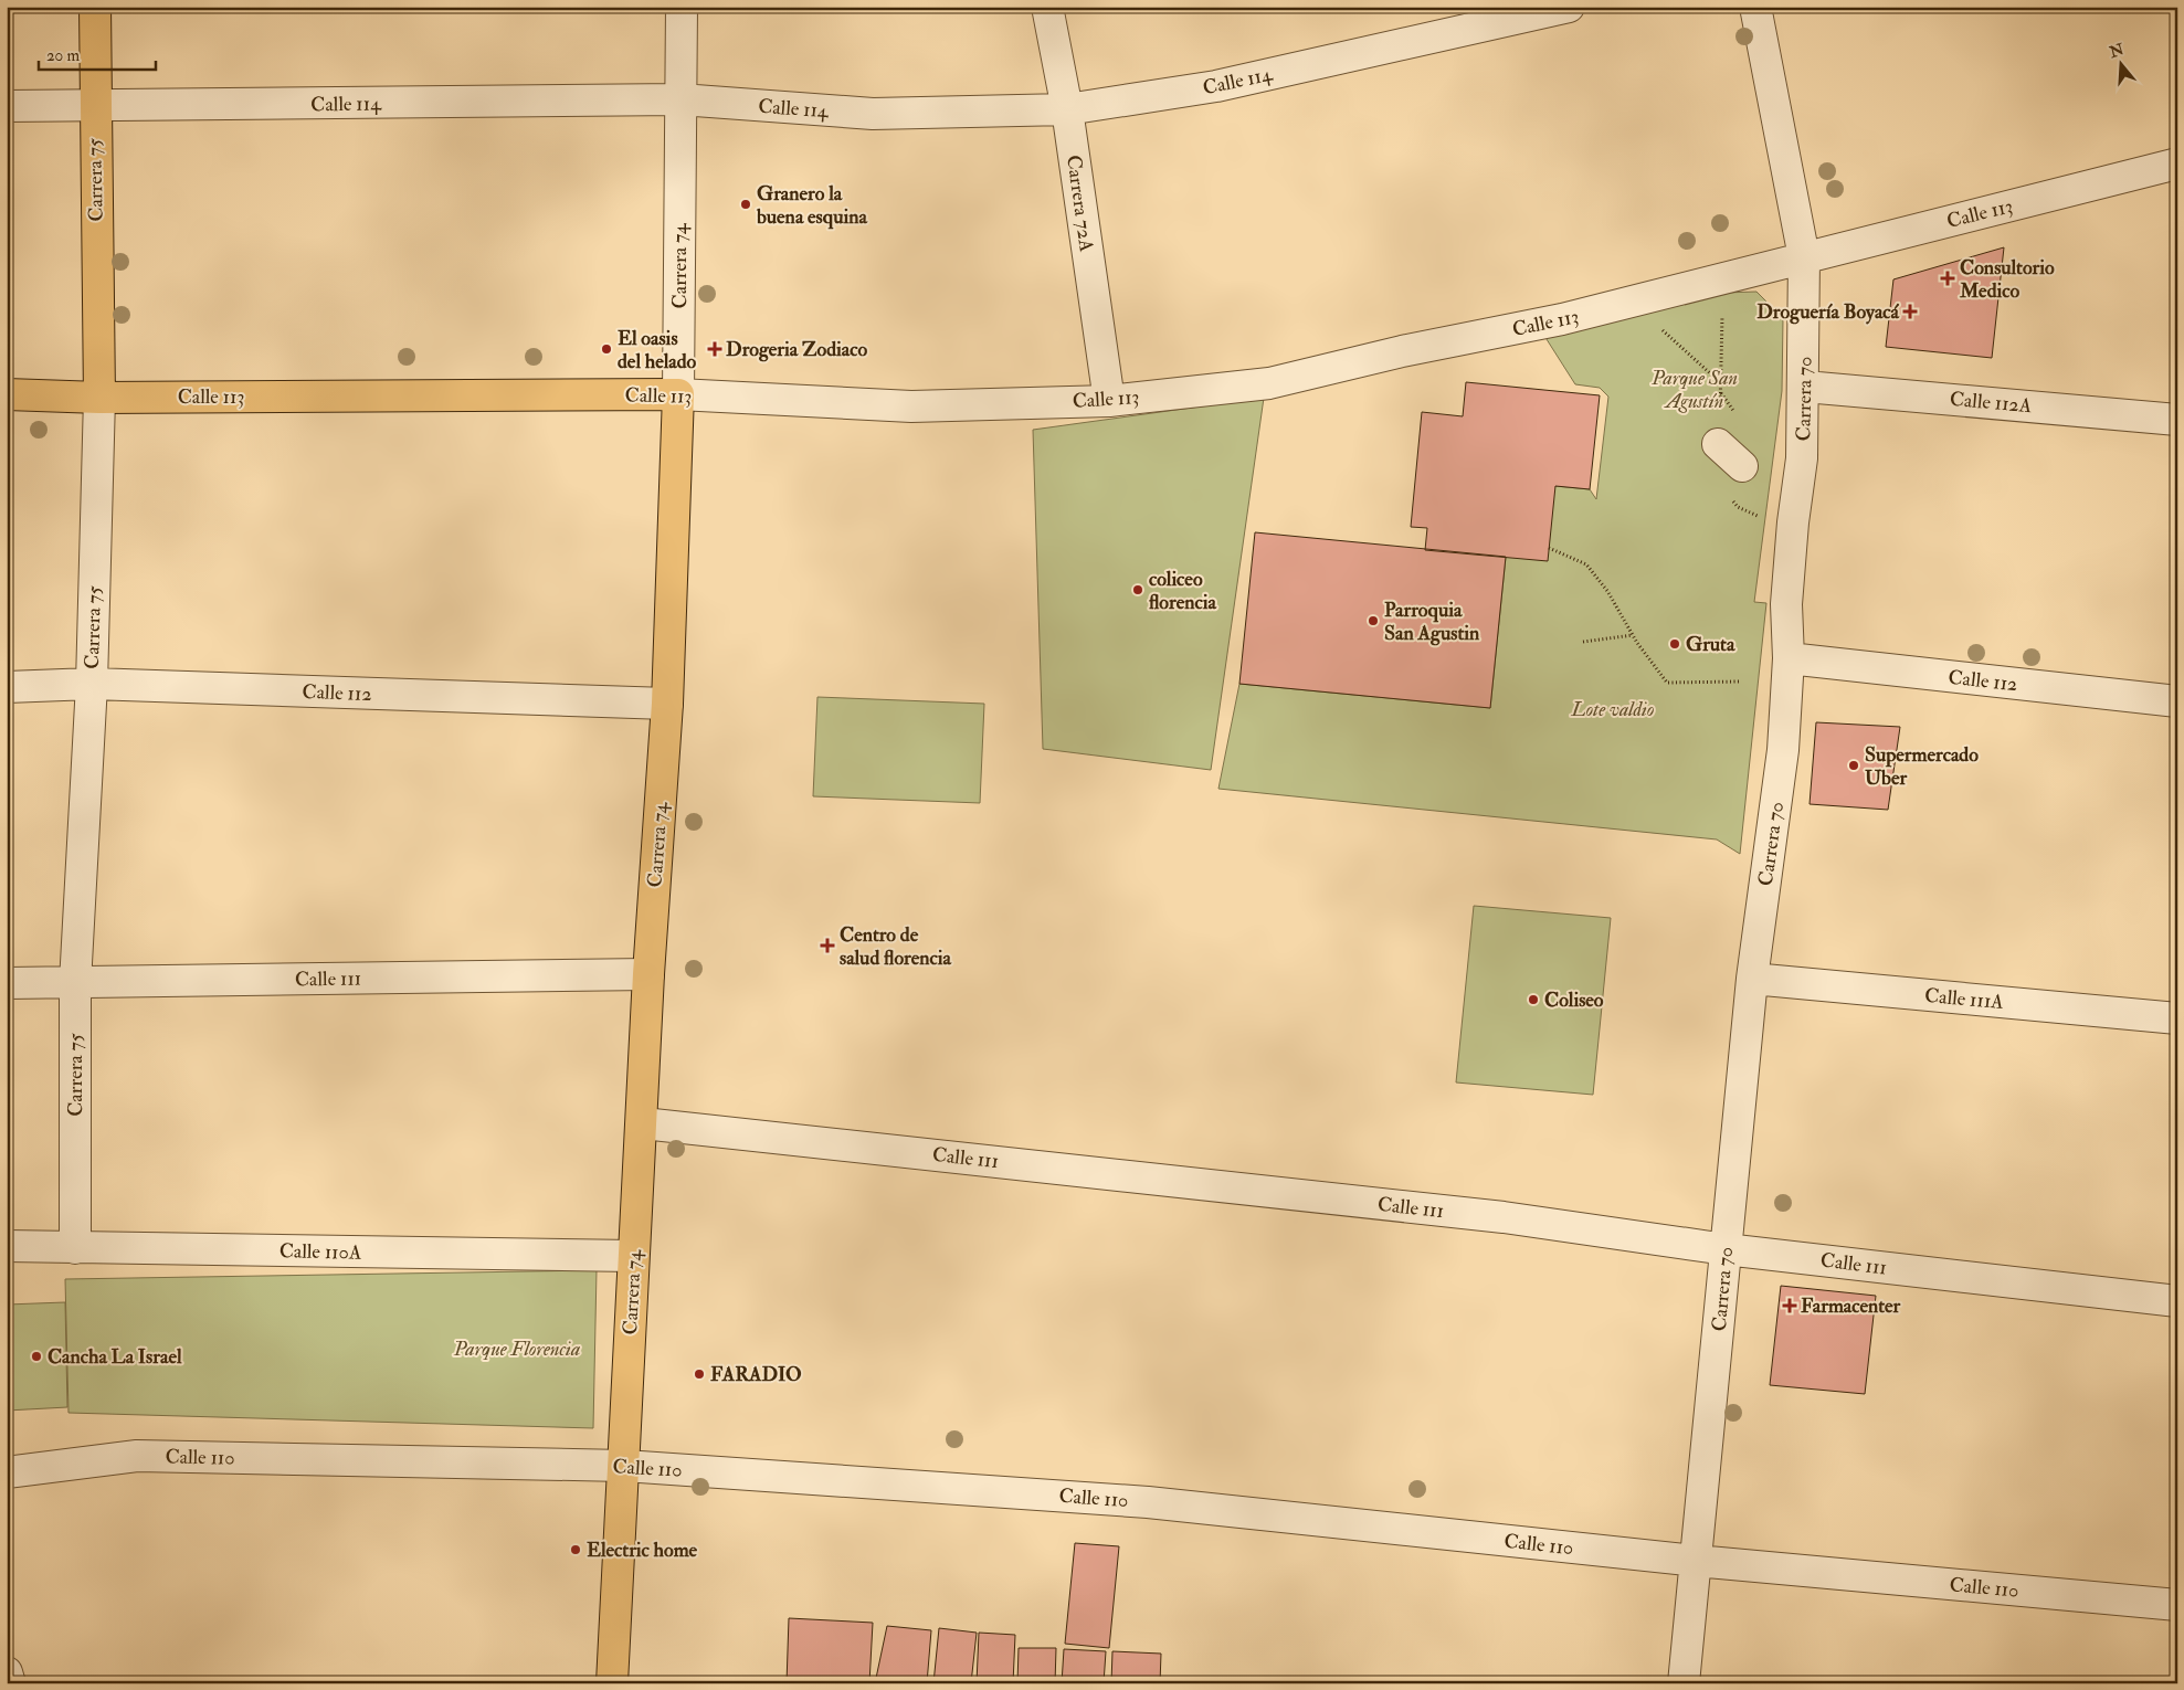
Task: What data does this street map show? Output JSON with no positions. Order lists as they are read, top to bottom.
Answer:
{
  "streets": {
    "main road": ["Carrera 75", "Calle 113", "Carrera 74"],
    "street": [
      "Calle 114",
      "Carrera 72A",
      "Carrera 70",
      "Calle 112A",
      "Calle 112",
      "Calle 111",
      "Calle 111A",
      "Calle 110A",
      "Calle 110"
    ]
  },
  "crossings": [
    ["Calle 114", "Carrera 75"],
    ["Calle 114", "Carrera 72A"],
    ["Calle 114", "Carrera 74"],
    ["Carrera 75", "Calle 113"],
    ["Carrera 75", "Calle 112"],
    ["Carrera 75", "Calle 111"],
    ["Carrera 75", "Calle 110A"],
    ["Carrera 72A", "Calle 113"],
    ["Calle 113", "Carrera 74"],
    ["Calle 113", "Carrera 70"],
    ["Carrera 74", "Calle 112"],
    ["Carrera 74", "Calle 111"],
    ["Carrera 74", "Calle 110A"],
    ["Carrera 74", "Calle 110"],
    ["Carrera 70", "Calle 112A"],
    ["Carrera 70", "Calle 112"],
    ["Carrera 70", "Calle 111"],
    ["Carrera 70", "Calle 111A"],
    ["Carrera 70", "Calle 110"]
  ],
  "parks": ["Parque San Agustín", "Lote valdio", "Parque Florencia"],
  "places": {
    "other": [
      "Granero la buena esquina",
      "El oasis del helado",
      "coliceo florencia",
      "Parroquia San Agustin",
      "Gruta",
      "Supermercado Uber",
      "Coliseo",
      "Cancha La Israel",
      "FARADIO",
      "Electric home"
    ],
    "health": [
      "Consultorio Medico",
      "Droguería Boyacá",
      "Drogeria Zodiaco",
      "Centro de salud florencia",
      "Farmacenter"
    ]
  },
  "scale_bar": "20 m",
  "north": "top"
}
